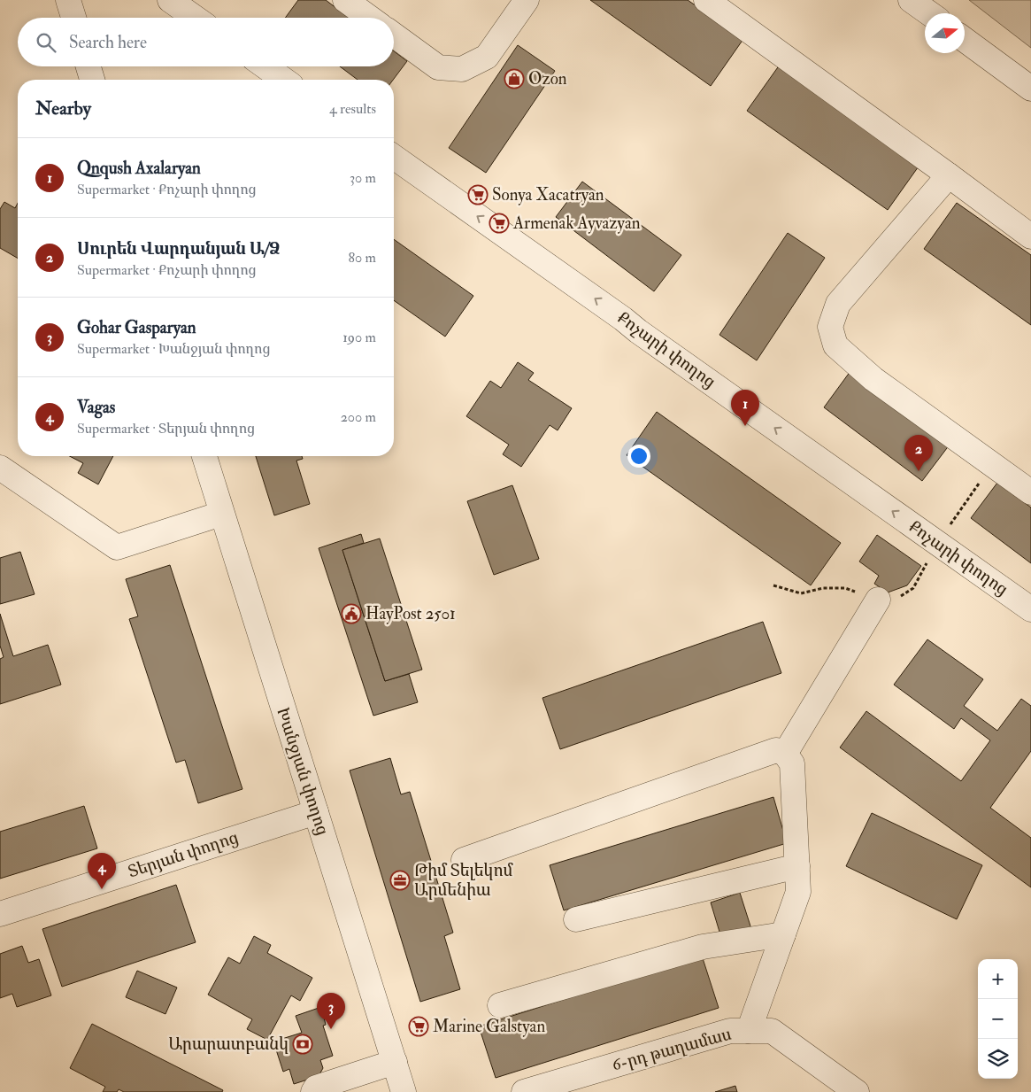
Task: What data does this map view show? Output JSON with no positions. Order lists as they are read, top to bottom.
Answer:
{
  "streets": {
    "street": [
      "Քոչարի փողոց",
      "Խանջյան փողոց",
      "Տերյան փողոց",
      "6-րդ թաղամաս"
    ]
  },
  "crossings": [
    ["Խանջյան փողոց", "Տերյան փողոց"]
  ],
  "one_way": ["Քոչարի փողոց"],
  "places": {
    "shop": ["Ozon"],
    "supermarket": ["Sonya Xacatryan", "Armenak Ayvazyan", "Marine Galstyan"],
    "public building": ["HayPost 2501"],
    "office": ["Թիմ Տելեկոմ Արմենիա"],
    "bank": ["Արարատբանկ"]
  },
  "north": "right",
  "page": {
    "search": "Search here",
    "heading": ["Nearby", "4 results"],
    "list": [
      {
        "mark": "1",
        "name": "Qnqush Axalaryan",
        "note": "Supermarket · Քոչարի փողոց",
        "value": "30 m"
      },
      {
        "mark": "2",
        "name": "Սուրեն Վարդանյան Ա/Ձ",
        "note": "Supermarket · Քոչարի փողոց",
        "value": "80 m"
      },
      {
        "mark": "3",
        "name": "Gohar Gasparyan",
        "note": "Supermarket · Խանջյան փողոց",
        "value": "190 m"
      },
      {
        "mark": "4",
        "name": "Vagas",
        "note": "Supermarket · Տերյան փողոց",
        "value": "200 m"
      }
    ],
    "pins": [
      "1",
      "2",
      "4",
      "3"
    ],
    "map_buttons": ["+", "−"]
  }
}
